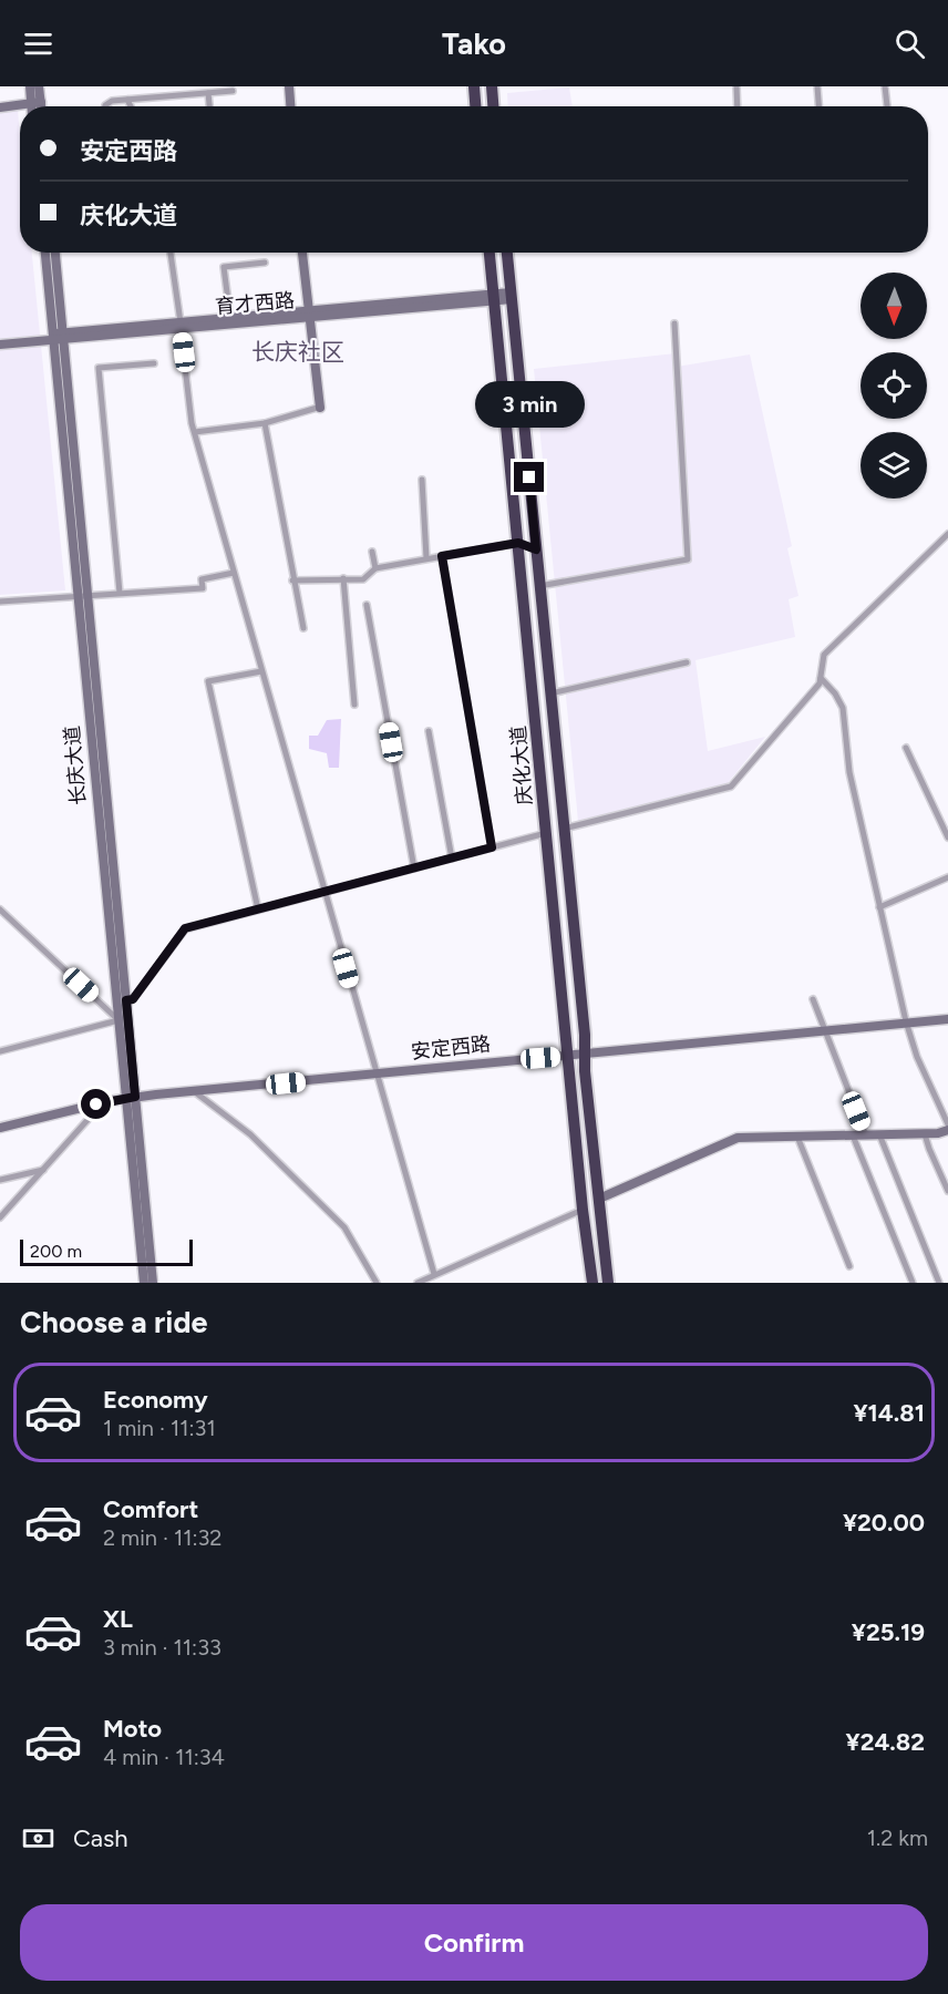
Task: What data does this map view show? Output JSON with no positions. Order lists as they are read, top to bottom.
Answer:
{
  "streets": {
    "highway": ["庆化大道"],
    "main road": ["育才西路", "长庆大道", "安定西路"]
  },
  "crossings": [
    ["育才西路", "长庆大道"],
    ["育才西路", "庆化大道"],
    ["长庆大道", "安定西路"],
    ["庆化大道", "安定西路"]
  ],
  "districts": ["长庆社区"],
  "scale_bar": "200 m",
  "north": "bottom",
  "page": {
    "header": "Tako",
    "banner": ["安定西路", "庆化大道"],
    "bubble": "3 min",
    "scale": "200 m",
    "heading": "Choose a ride",
    "list": [
      {
        "name": "Economy",
        "note": "1 min · 11:31",
        "value": "¥14.81"
      },
      {
        "name": "Comfort",
        "note": "2 min · 11:32",
        "value": "¥20.00"
      },
      {
        "name": "XL",
        "note": "3 min · 11:33",
        "value": "¥25.19"
      },
      {
        "name": "Moto",
        "note": "4 min · 11:34",
        "value": "¥24.82"
      }
    ],
    "pay": ["Cash", "1.2 km"],
    "buttons": "Confirm"
  }
}
